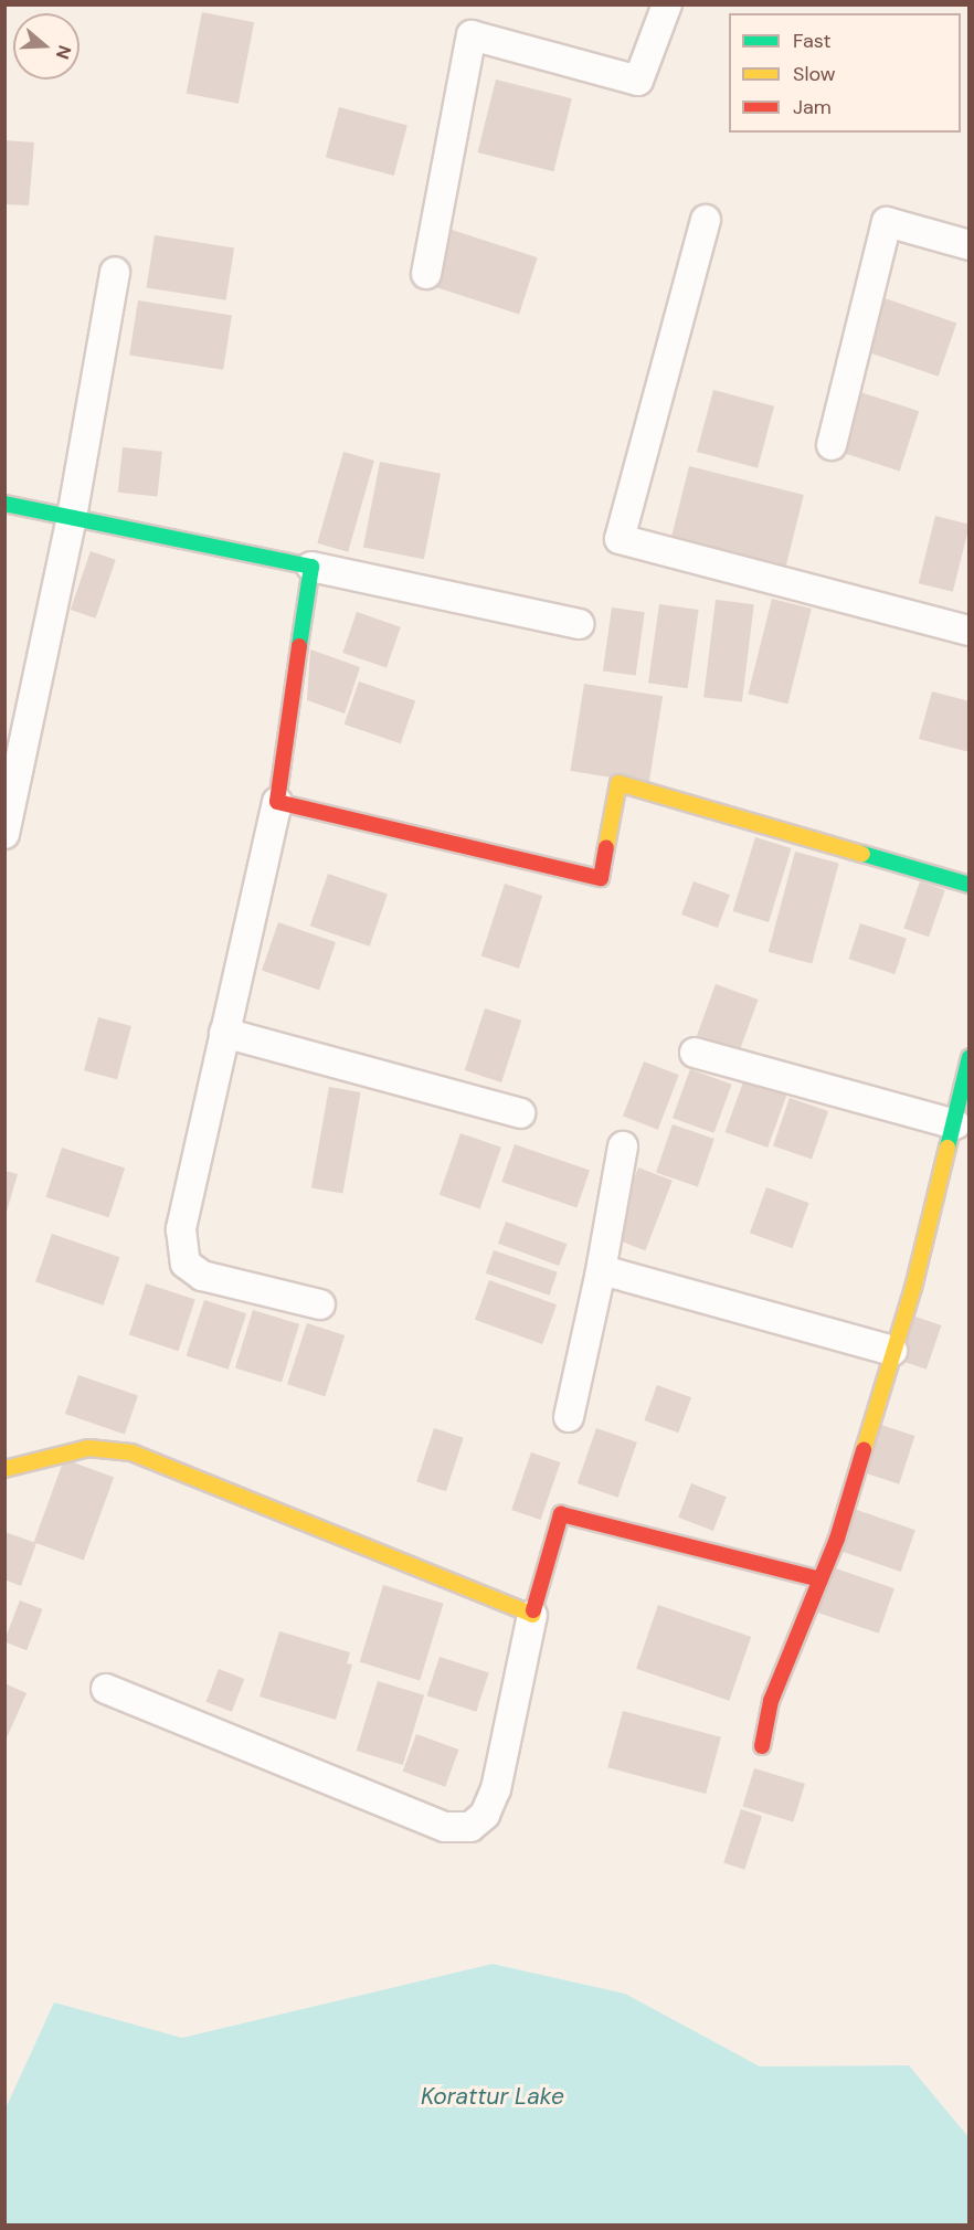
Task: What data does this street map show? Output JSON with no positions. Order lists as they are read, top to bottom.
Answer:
{
  "water": ["Korattur Lake"],
  "legend": ["Fast", "Slow", "Jam"],
  "north": "right"
}
